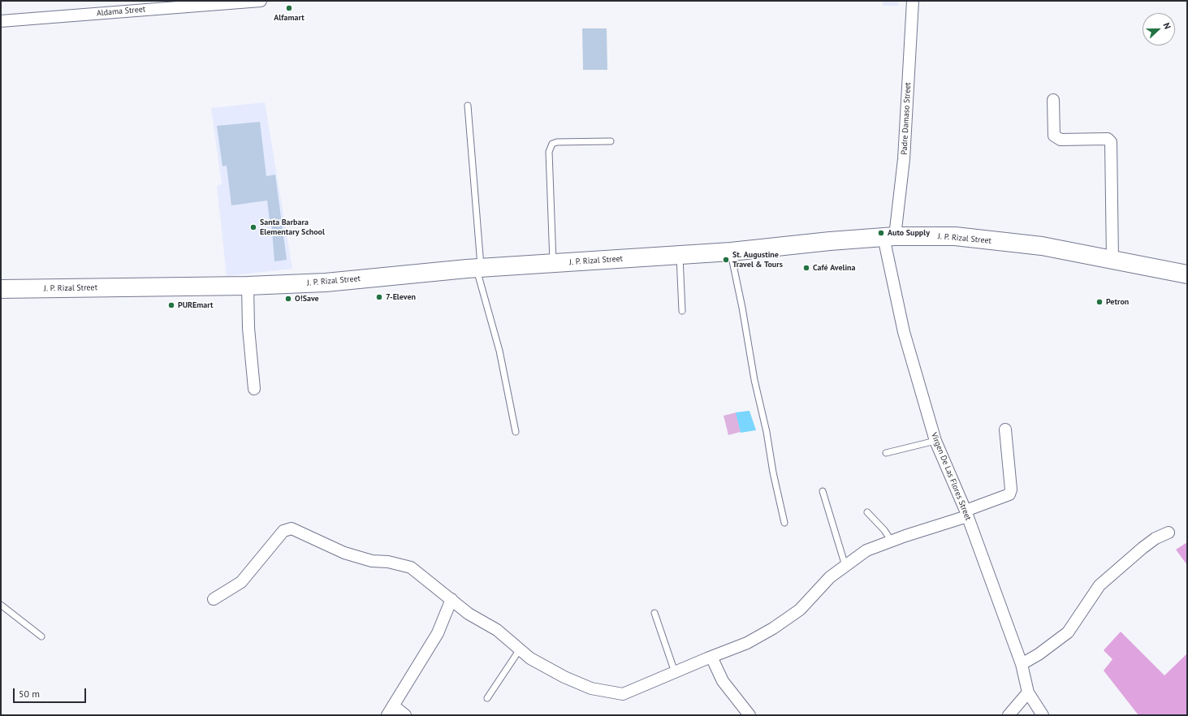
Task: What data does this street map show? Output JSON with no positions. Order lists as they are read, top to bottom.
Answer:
{
  "streets": {
    "main road": ["J. P. Rizal Street"],
    "street": ["Aldama Street", "Padre Damaso Street", "Virgen De Las Flores Street"]
  },
  "crossings": [
    ["Padre Damaso Street", "J. P. Rizal Street"],
    ["Padre Damaso Street", "Virgen De Las Flores Street"],
    ["J. P. Rizal Street", "Virgen De Las Flores Street"]
  ],
  "places": [
    "Alfamart",
    "Santa Barbara Elementary School",
    "Auto Supply",
    "St. Augustine Travel & Tours",
    "Café Avelina",
    "7-Eleven",
    "O!Save",
    "Petron",
    "PUREmart"
  ],
  "scale_bar": "50 m",
  "north": "right"
}
